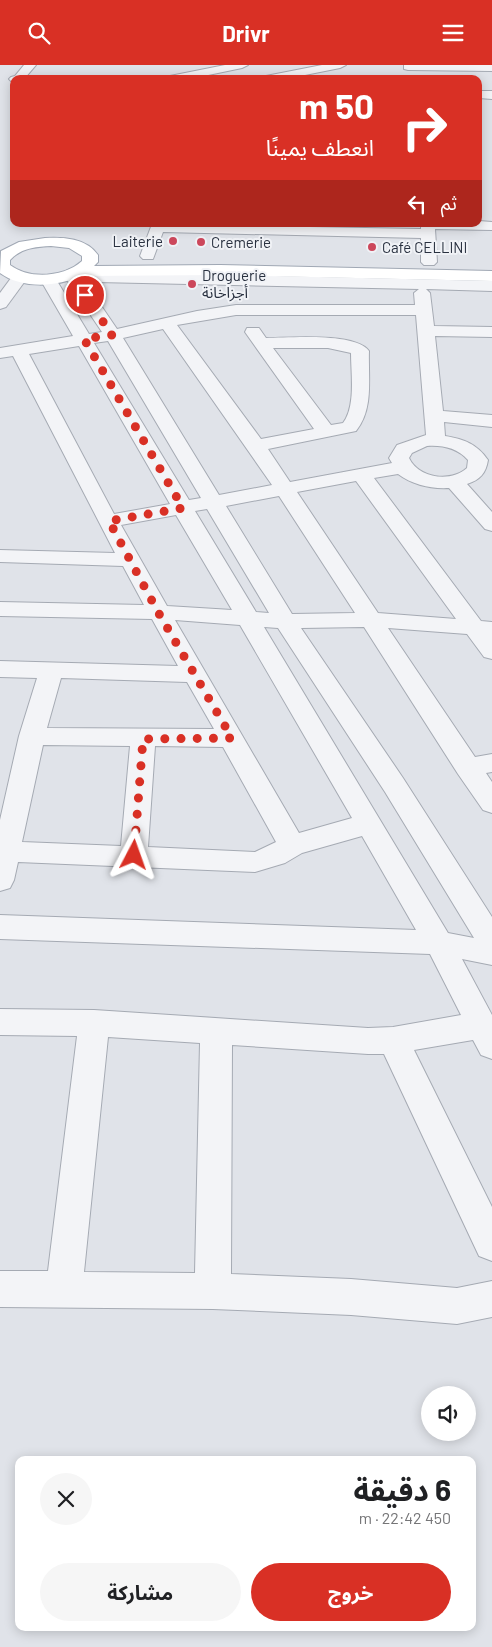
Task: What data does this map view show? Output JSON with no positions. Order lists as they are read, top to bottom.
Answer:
{
  "places": [
    "Laiterie",
    "Cremerie",
    "Café CELLINI",
    "Droguerie أجزاخانة"
  ],
  "page": {
    "header": "Drivr",
    "turn": ["50 m", "انعطف يمينًا"],
    "then": "ثم",
    "heading": ["6 دقيقة", "450 m · 22:42"],
    "buttons": ["خروج", "مشاركة"]
  }
}
